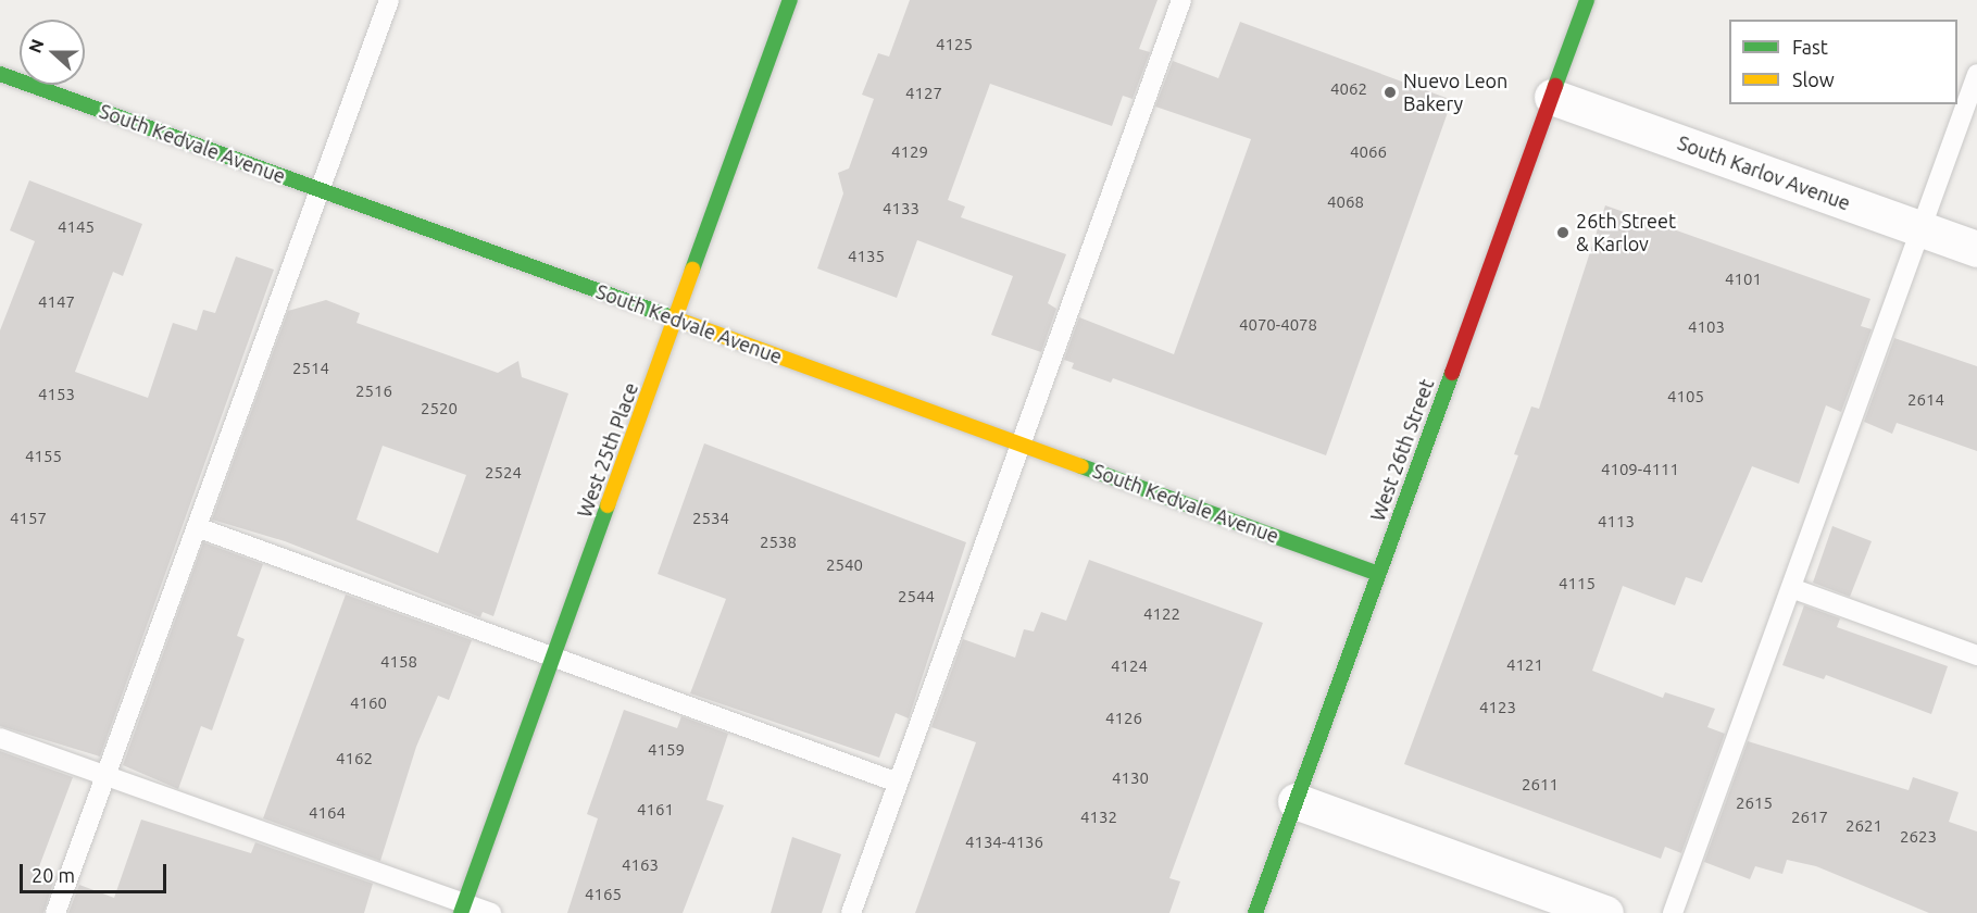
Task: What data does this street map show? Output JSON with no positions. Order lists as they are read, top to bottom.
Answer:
{
  "streets": {
    "street": [
      "South Kedvale Avenue",
      "South Karlov Avenue",
      "West 25th Place",
      "West 26th Street"
    ]
  },
  "crossings": [
    ["South Kedvale Avenue", "West 25th Place"],
    ["South Kedvale Avenue", "West 26th Street"],
    ["South Karlov Avenue", "West 26th Street"]
  ],
  "places": ["Nuevo Leon Bakery", "26th Street & Karlov"],
  "house_numbers": [
    "4125",
    "4062",
    "4127",
    "4129",
    "4066",
    "4068",
    "4133",
    "4145",
    "4135",
    "4101",
    "4147",
    "4070-4078",
    "4103",
    "2514",
    "2516",
    "4153",
    "4105",
    "2614",
    "2520",
    "4155",
    "4109-4111",
    "2524",
    "4157",
    "2534",
    "4113",
    "2538",
    "2540",
    "4115",
    "2544",
    "4122",
    "4158",
    "4121",
    "4124",
    "4160",
    "4123",
    "4126",
    "4159",
    "4162",
    "4130",
    "2611",
    "2615",
    "4161",
    "4164",
    "4132",
    "2617",
    "2621",
    "2623",
    "4134-4136",
    "4163",
    "4165"
  ],
  "legend": ["Fast", "Slow"],
  "scale_bar": "20 m",
  "north": "left"
}
